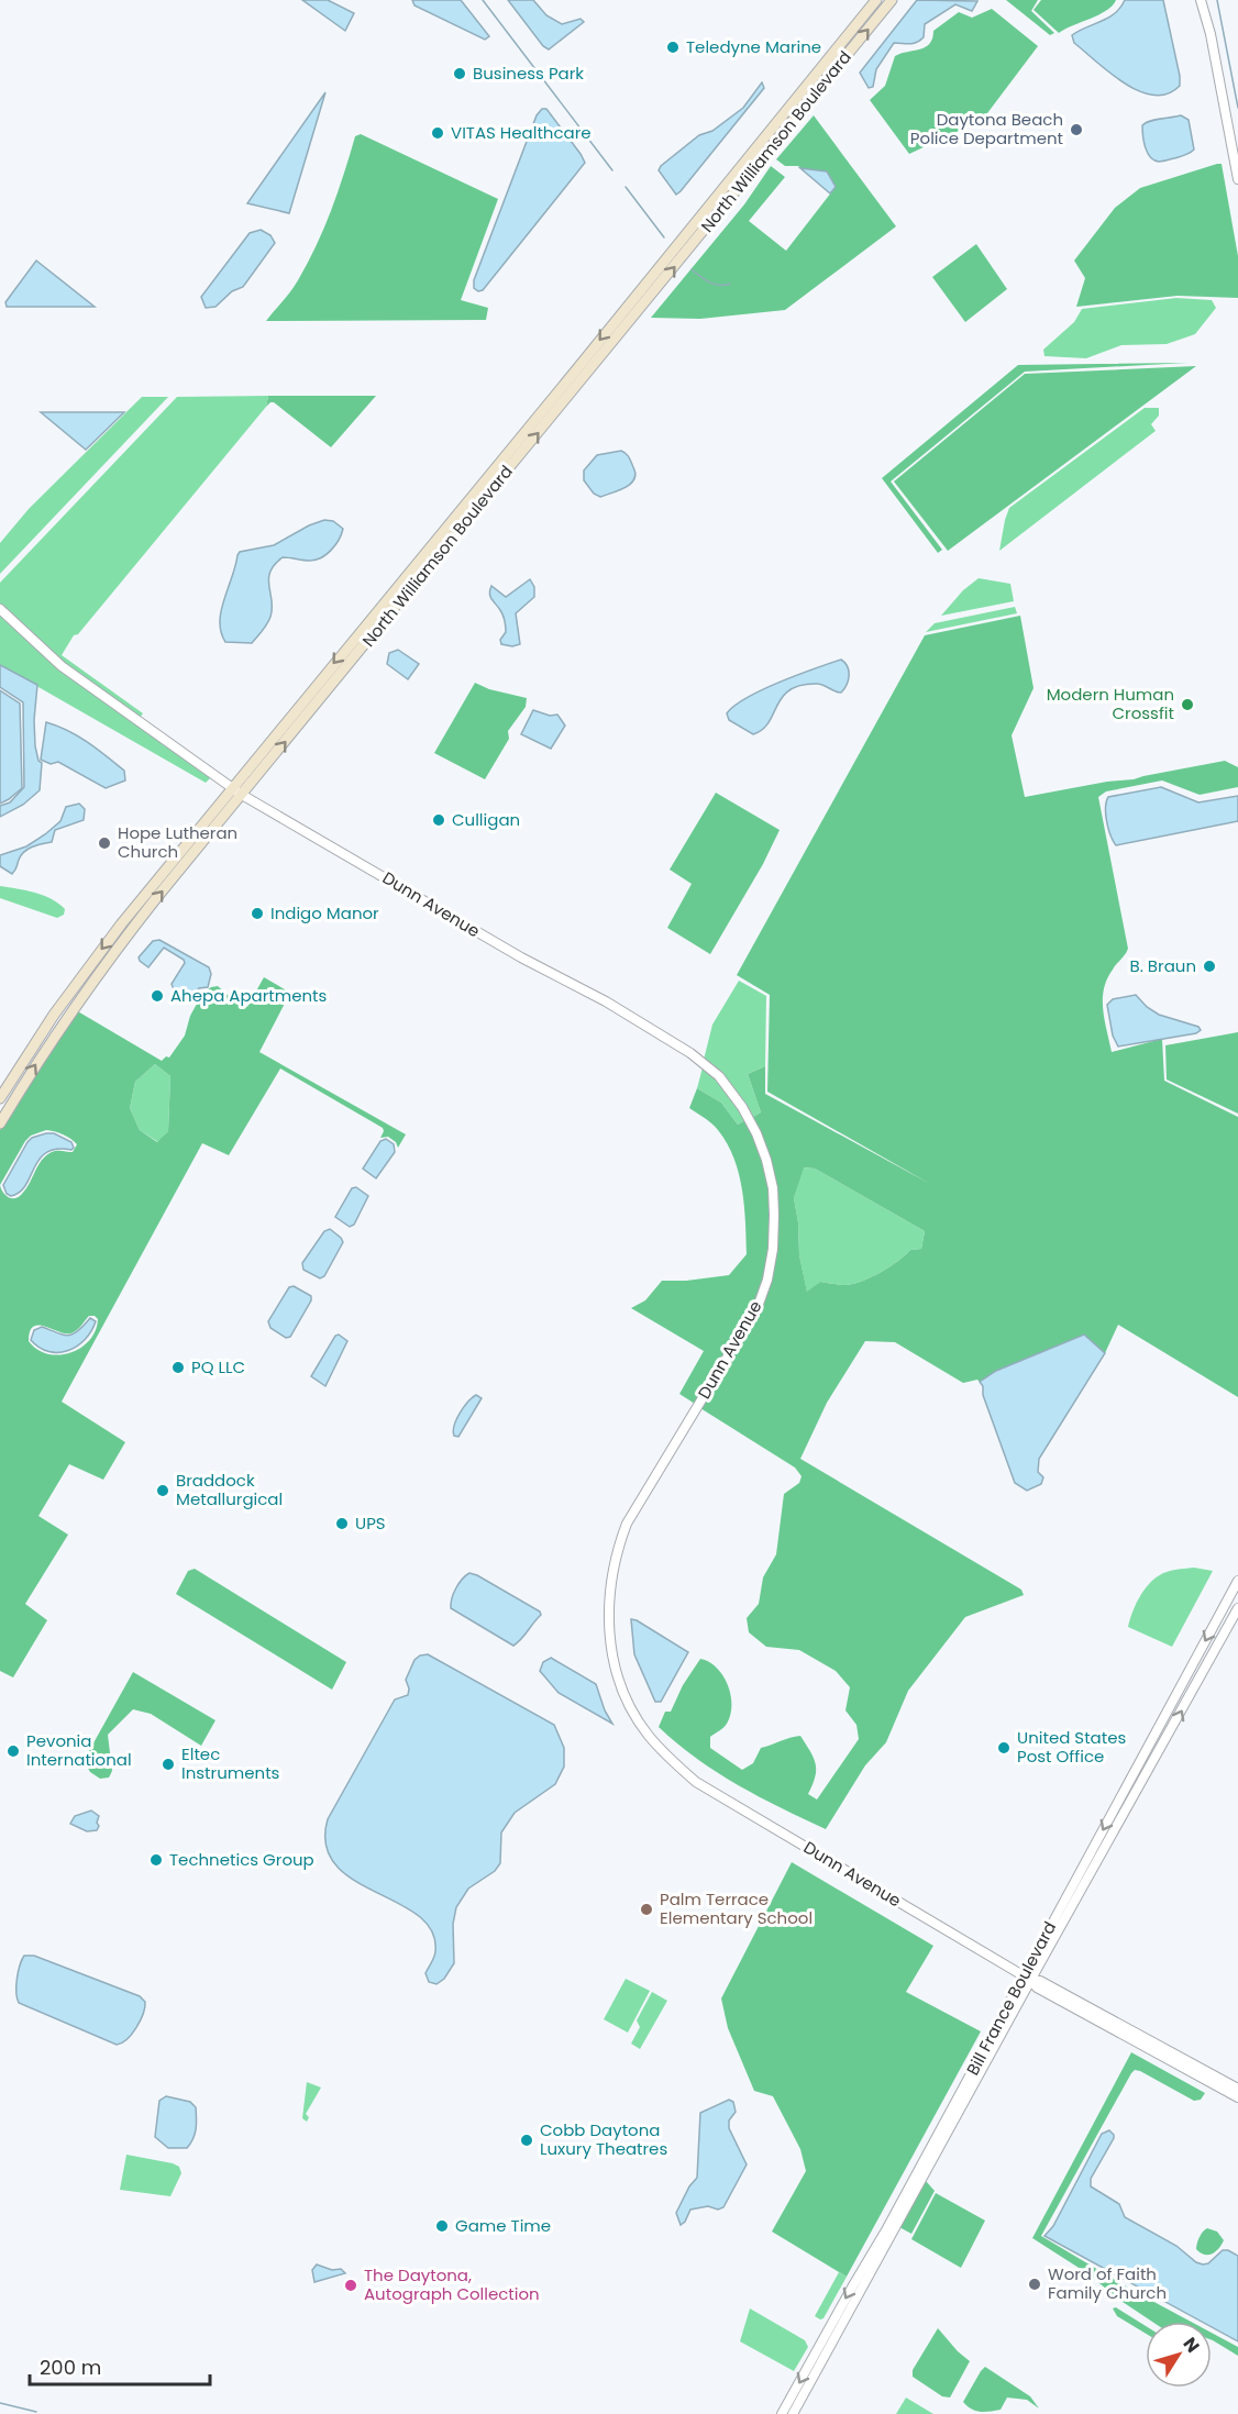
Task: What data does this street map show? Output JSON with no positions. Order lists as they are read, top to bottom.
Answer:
{
  "streets": {
    "main road": ["North Williamson Boulevard"],
    "street": ["Dunn Avenue", "Bill France Boulevard"]
  },
  "crossings": [
    ["North Williamson Boulevard", "Dunn Avenue"],
    ["Dunn Avenue", "Bill France Boulevard"]
  ],
  "places": [
    "Teledyne Marine",
    "Business Park",
    "Daytona Beach Police Department",
    "VITAS Healthcare",
    "Modern Human Crossfit",
    "Culligan",
    "Hope Lutheran Church",
    "Indigo Manor",
    "B. Braun",
    "Ahepa Apartments",
    "PQ LLC",
    "Braddock Metallurgical",
    "UPS",
    "United States Post Office",
    "Pevonia International",
    "Eltec Instruments",
    "Technetics Group",
    "Palm Terrace Elementary School",
    "Cobb Daytona Luxury Theatres",
    "Game Time",
    "Word of Faith Family Church",
    "The Daytona, Autograph Collection"
  ],
  "scale_bar": "200 m",
  "north": "top right"
}
